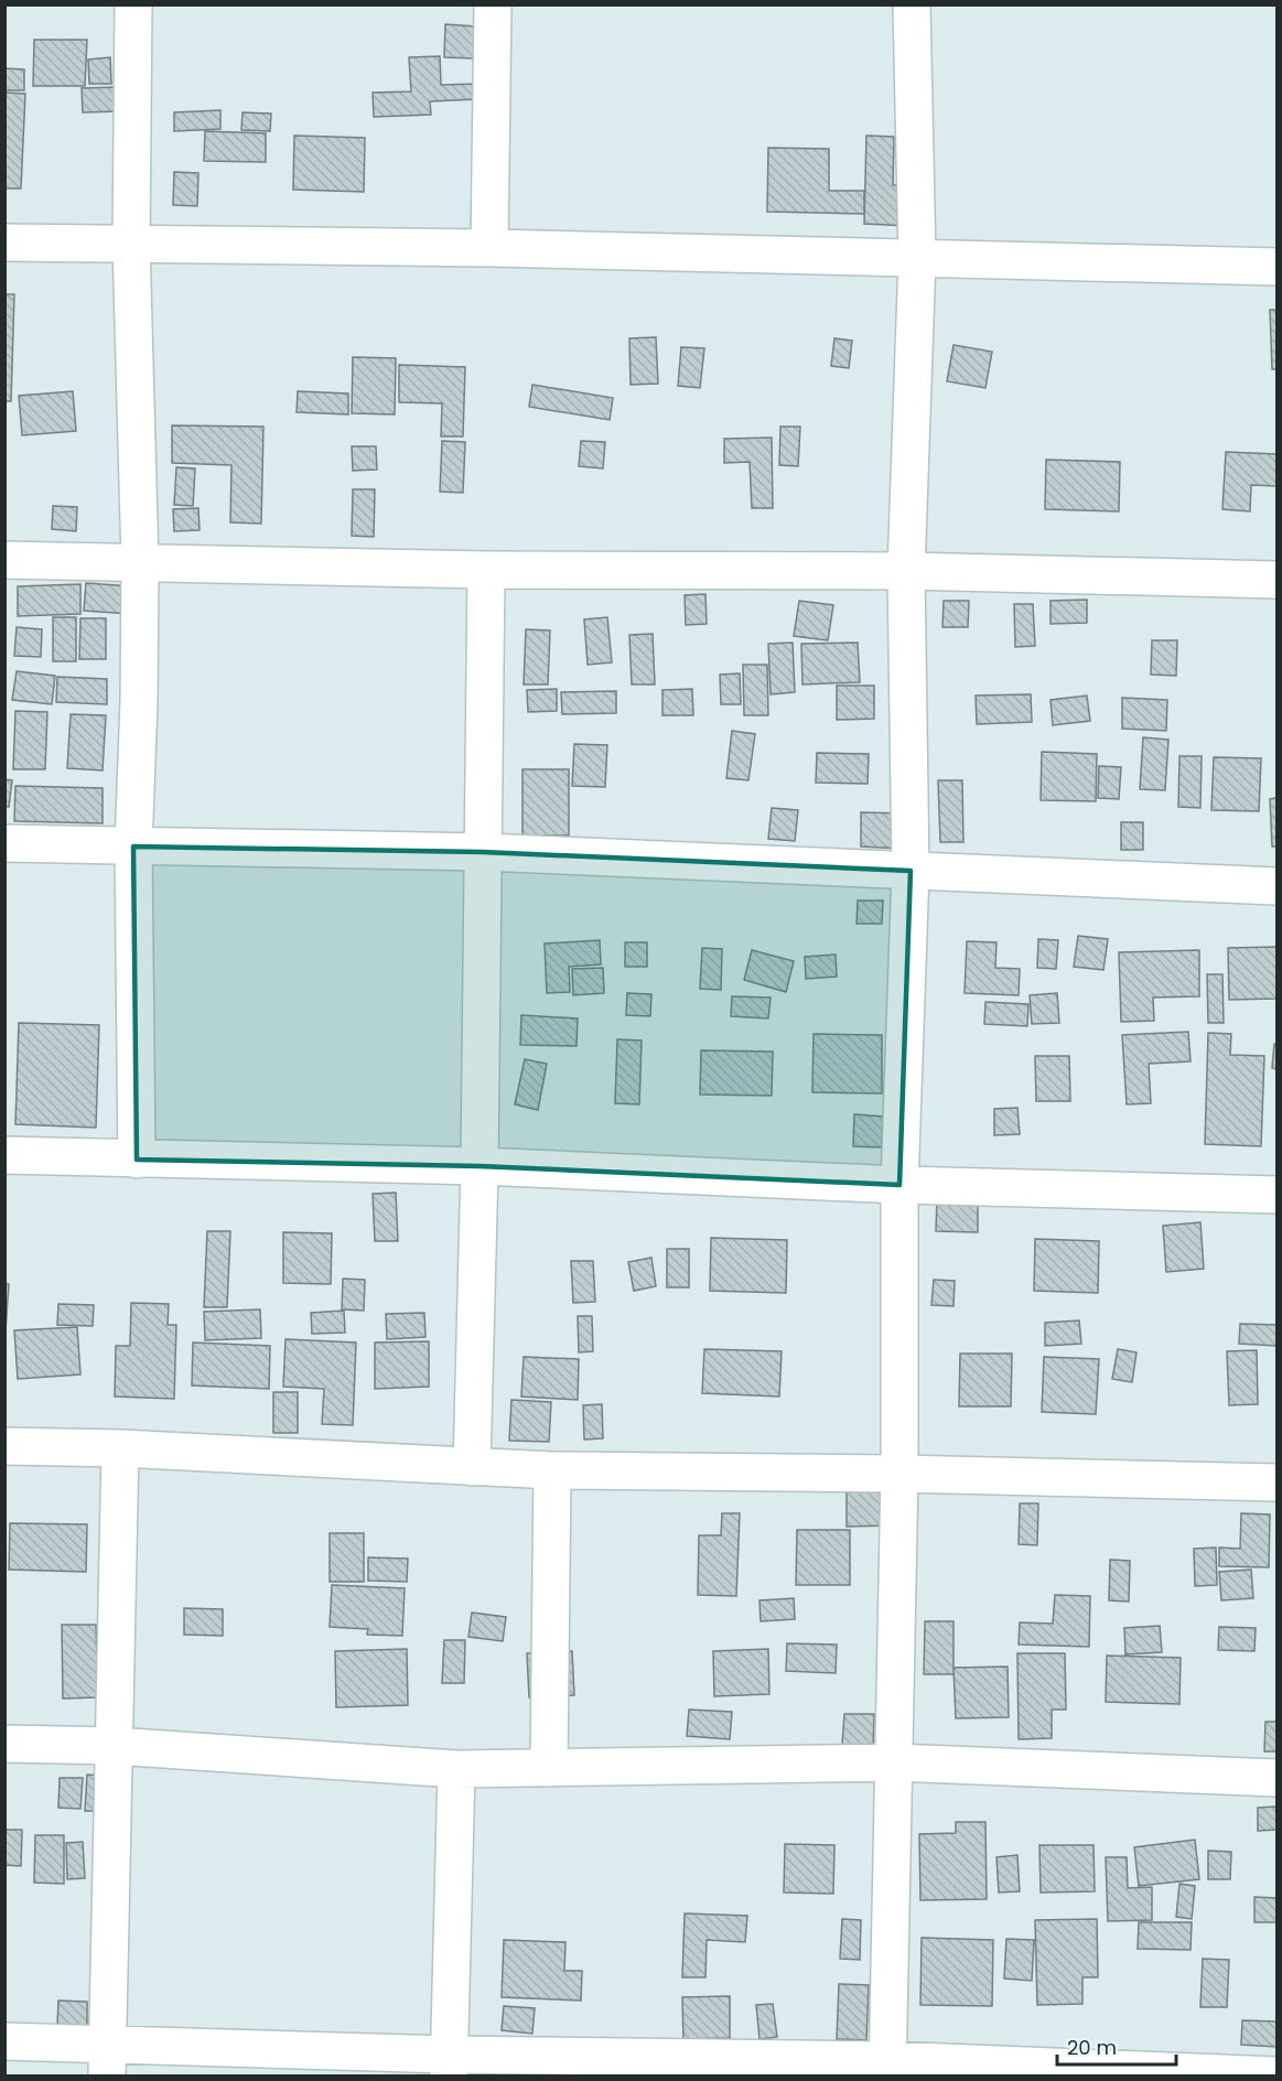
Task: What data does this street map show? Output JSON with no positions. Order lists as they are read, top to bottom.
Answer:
{
  "scale_bar": "20 m"
}
